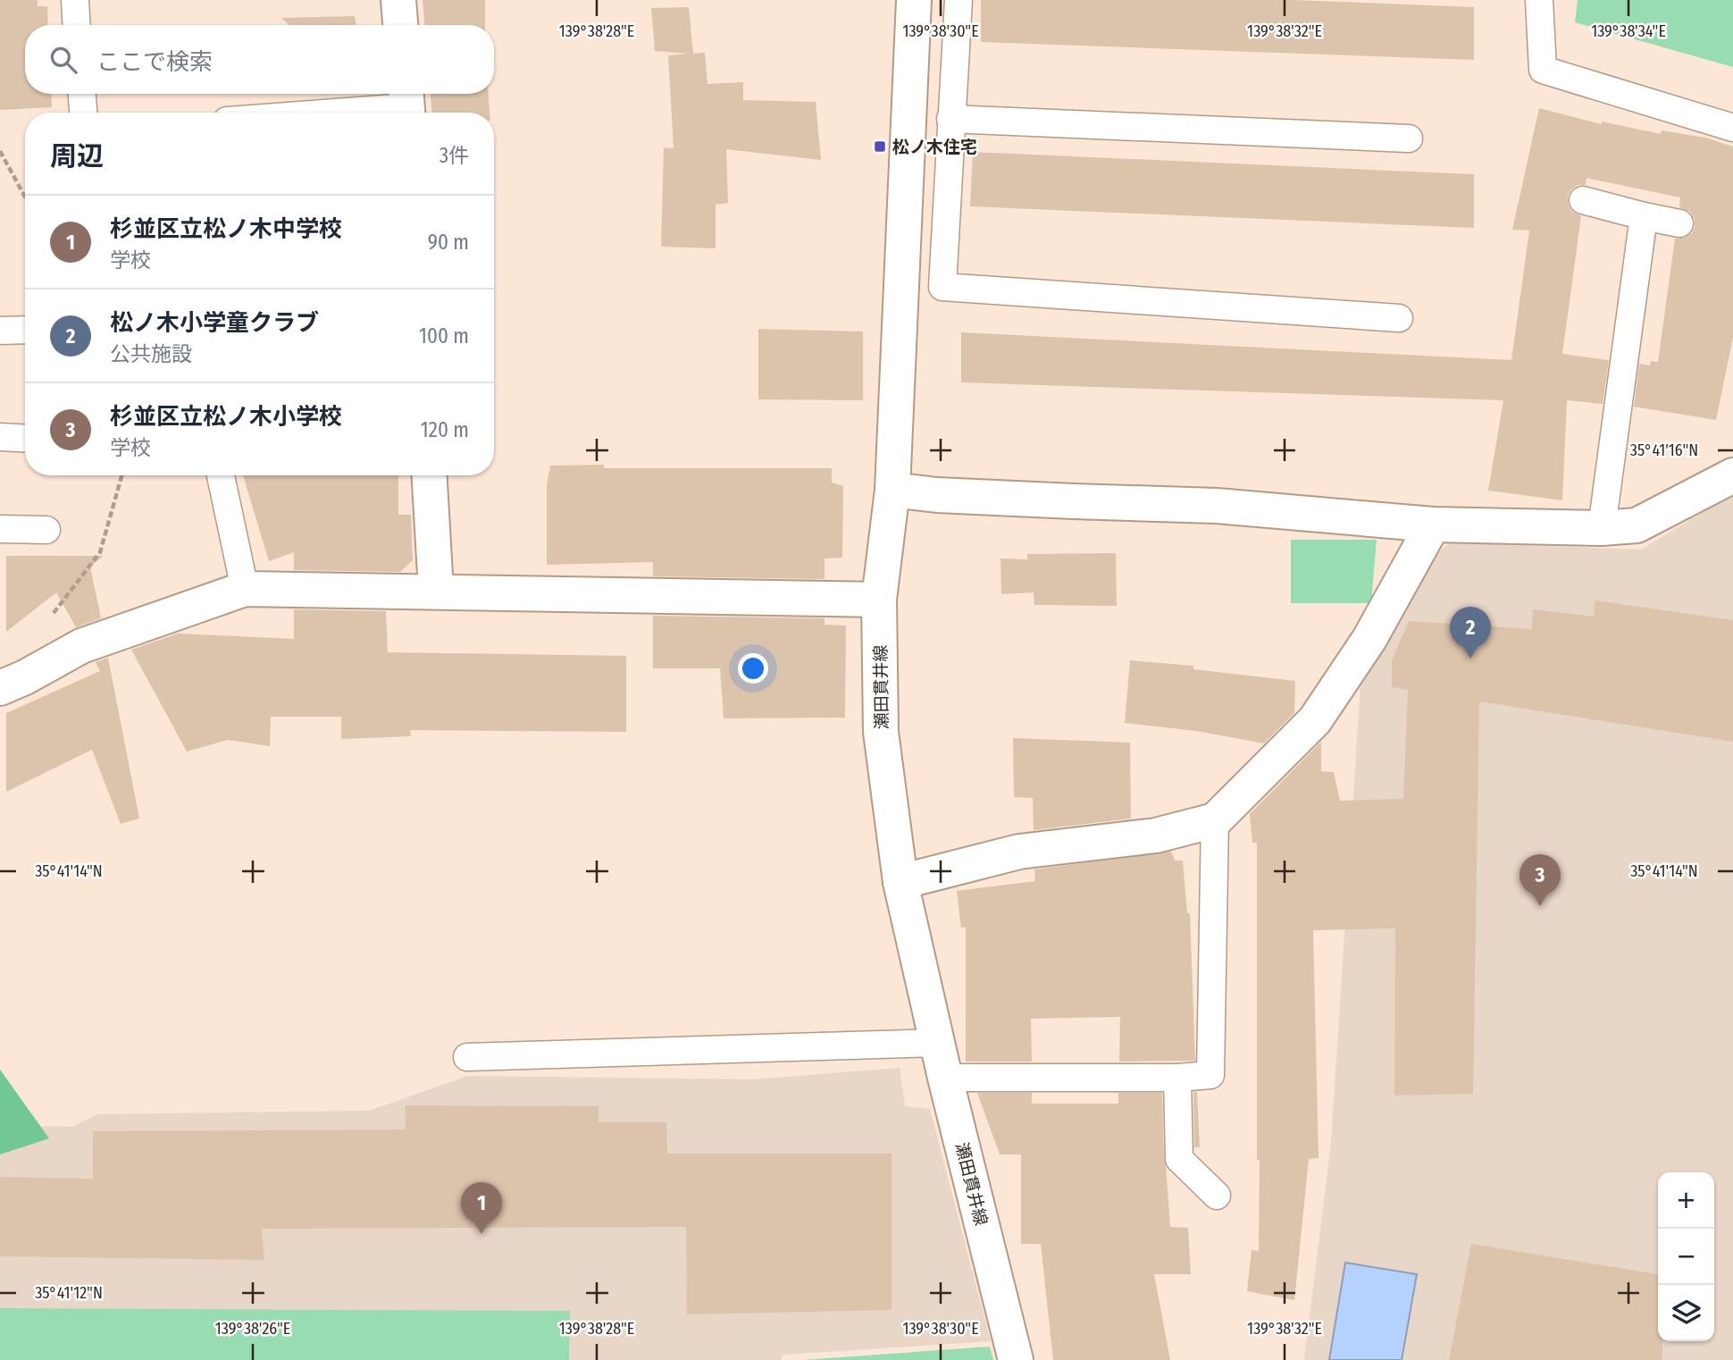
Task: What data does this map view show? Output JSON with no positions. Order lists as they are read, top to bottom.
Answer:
{
  "streets": {
    "street": ["瀬田貫井線"]
  },
  "places": {
    "transit": ["松ノ木住宅"]
  },
  "page": {
    "search": "ここで検索",
    "heading": ["周辺", "3件"],
    "list": [
      {
        "mark": "1",
        "name": "杉並区立松ノ木中学校",
        "note": "学校",
        "value": "90 m"
      },
      {
        "mark": "2",
        "name": "松ノ木小学童クラブ",
        "note": "公共施設",
        "value": "100 m"
      },
      {
        "mark": "3",
        "name": "杉並区立松ノ木小学校",
        "note": "学校",
        "value": "120 m"
      }
    ],
    "pins": ["2", "3", "1"],
    "map_buttons": ["+", "−"]
  },
  "coordinates": [
    "139°38'28\"E",
    "139°38'30\"E",
    "139°38'32\"E",
    "139°38'34\"E",
    "35°41'16\"N",
    "35°41'14\"N",
    "35°41'12\"N",
    "139°38'26\"E"
  ]
}
